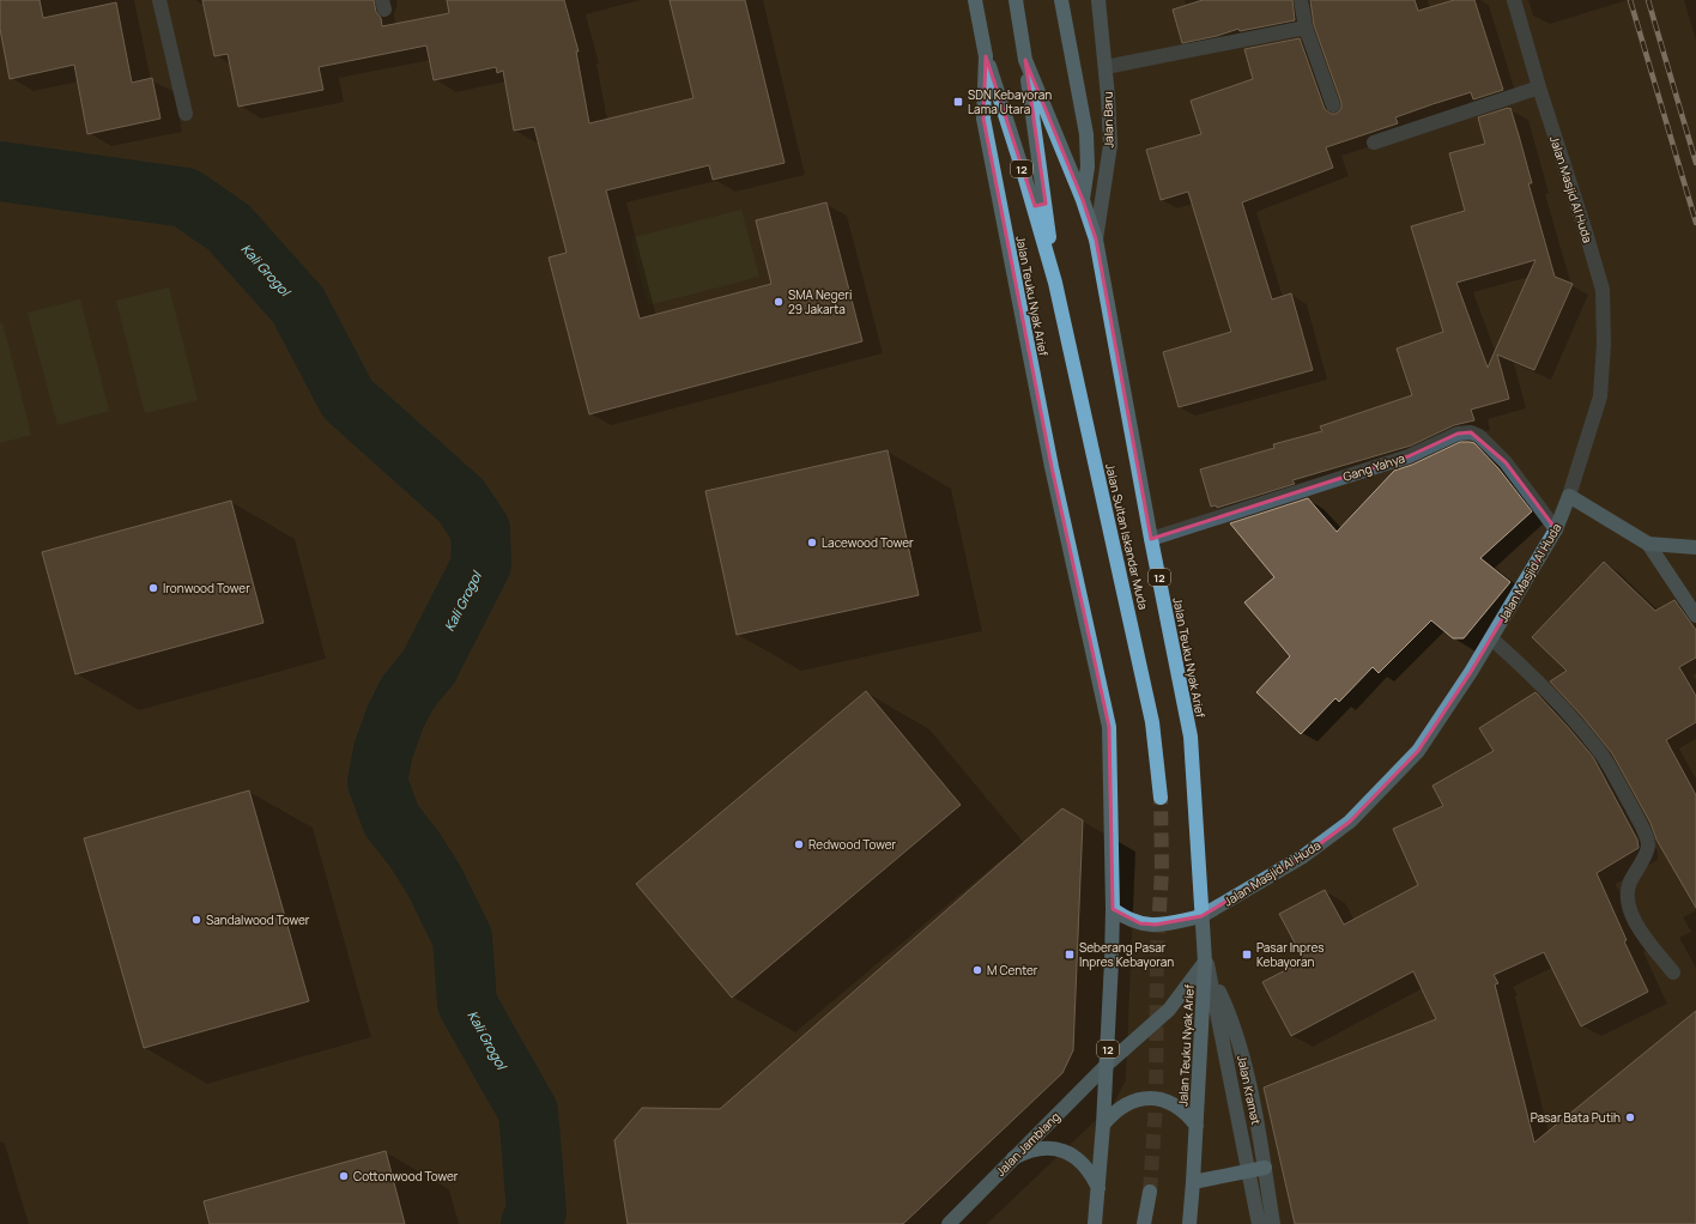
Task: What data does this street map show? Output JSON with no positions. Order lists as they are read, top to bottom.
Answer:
{
  "streets": {
    "highway": ["12", "Jalan Teuku Nyak Arief", "Jalan Sultan Iskandar Muda"],
    "main road": ["Jalan Masjid Al Huda", "Jalan Jamblang"],
    "street": ["Jalan Baru", "Gang Yahya", "Jalan Kramat"]
  },
  "crossings": [
    ["Jalan Baru", "Jalan Teuku Nyak Arief"],
    ["Jalan Masjid Al Huda", "Jalan Teuku Nyak Arief"],
    ["Jalan Masjid Al Huda", "Gang Yahya"],
    ["Jalan Teuku Nyak Arief", "Gang Yahya"],
    ["Jalan Teuku Nyak Arief", "Jalan Sultan Iskandar Muda"],
    ["Jalan Teuku Nyak Arief", "Jalan Kramat"],
    ["Jalan Teuku Nyak Arief", "Jalan Jamblang"]
  ],
  "water": ["Kali Grogol"],
  "places": {
    "transit": ["SDN Kebayoran Lama Utara", "Seberang Pasar Inpres Kebayoran", "Pasar Inpres Kebayoran"],
    "other": [
      "SMA Negeri 29 Jakarta",
      "Lacewood Tower",
      "Ironwood Tower",
      "Redwood Tower",
      "Sandalwood Tower",
      "M Center",
      "Pasar Bata Putih",
      "Cottonwood Tower"
    ]
  }
}
